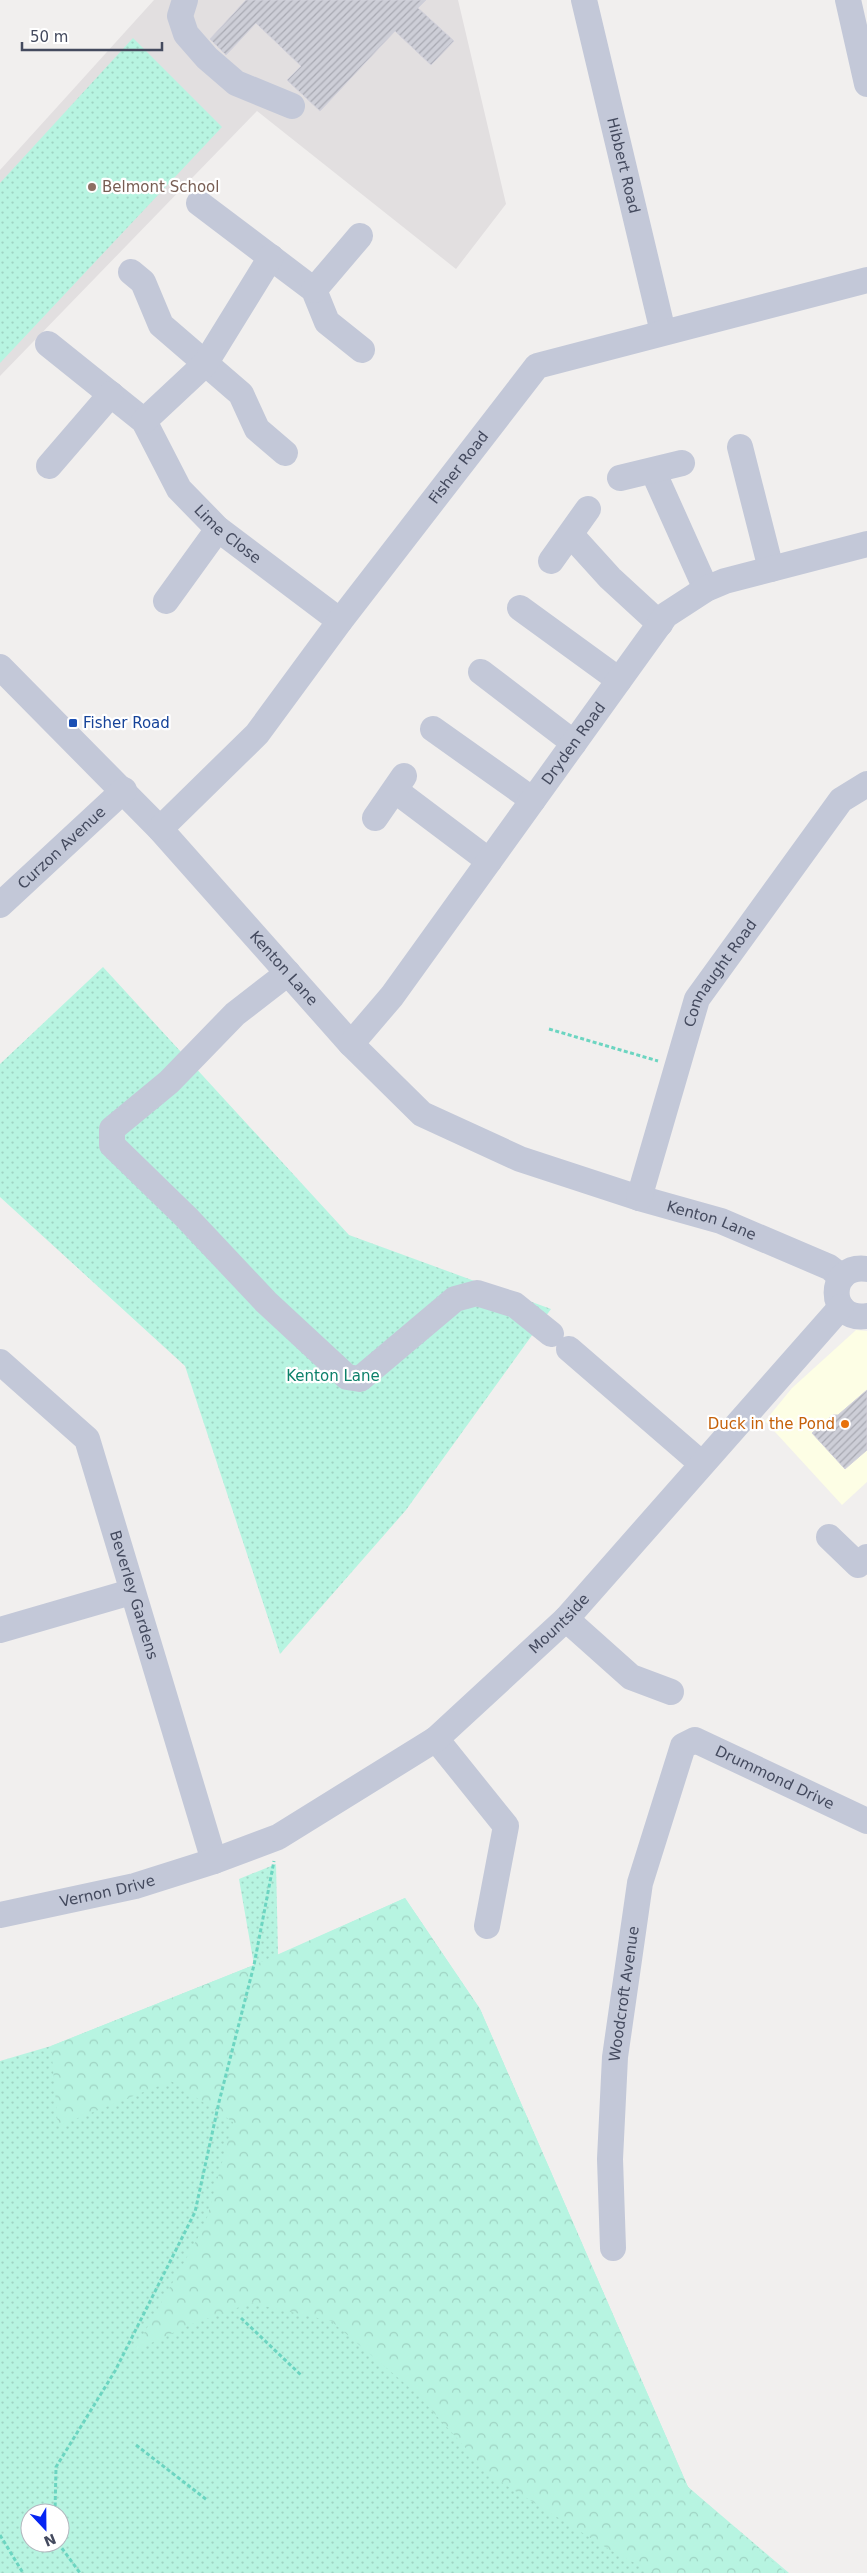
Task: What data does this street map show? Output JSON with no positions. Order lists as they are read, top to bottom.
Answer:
{
  "streets": {
    "street": [
      "Hibbert Road",
      "Fisher Road",
      "Lime Close",
      "Dryden Road",
      "Curzon Avenue",
      "Kenton Lane",
      "Connaught Road",
      "Beverley Gardens",
      "Mountside",
      "Drummond Drive",
      "Vernon Drive",
      "Woodcroft Avenue"
    ]
  },
  "crossings": [
    ["Hibbert Road", "Fisher Road"],
    ["Fisher Road", "Lime Close"],
    ["Fisher Road", "Kenton Lane"],
    ["Dryden Road", "Kenton Lane"],
    ["Curzon Avenue", "Kenton Lane"],
    ["Kenton Lane", "Connaught Road"],
    ["Beverley Gardens", "Mountside"],
    ["Beverley Gardens", "Vernon Drive"],
    ["Mountside", "Vernon Drive"],
    ["Drummond Drive", "Woodcroft Avenue"]
  ],
  "parks": ["Kenton Lane"],
  "places": {
    "other": ["Belmont School", "Duck in the Pond"],
    "transit": ["Fisher Road"]
  },
  "scale_bar": "50 m",
  "north": "bottom"
}
